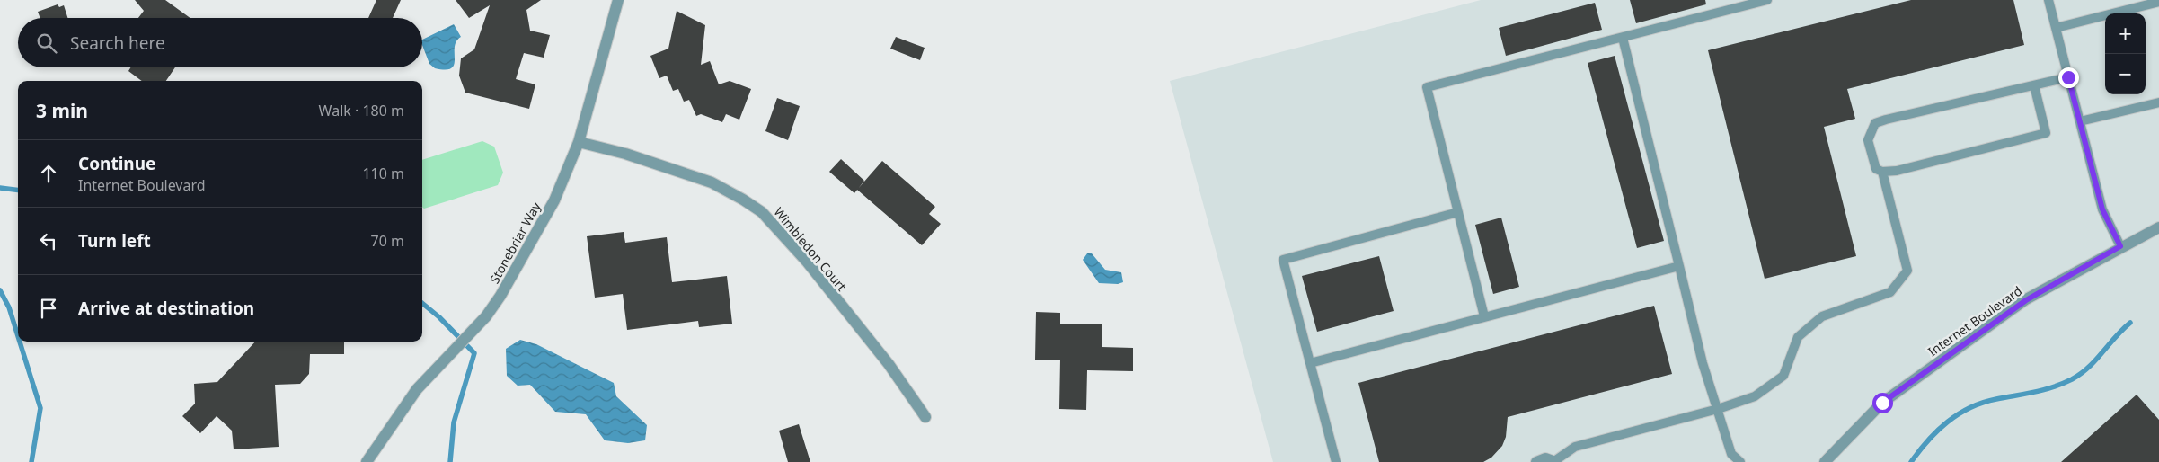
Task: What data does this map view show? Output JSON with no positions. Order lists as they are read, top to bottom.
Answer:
{
  "streets": {
    "street": ["Stonebriar Way", "Wimbledon Court", "Internet Boulevard"]
  },
  "crossings": [
    ["Stonebriar Way", "Wimbledon Court"]
  ],
  "page": {
    "map_buttons": ["+", "−"],
    "search": "Search here",
    "heading": ["3 min", "Walk · 180 m"],
    "list": [
      ["Continue", "Internet Boulevard", "110 m"],
      ["Turn left", "70 m"],
      "Arrive at destination"
    ]
  }
}
